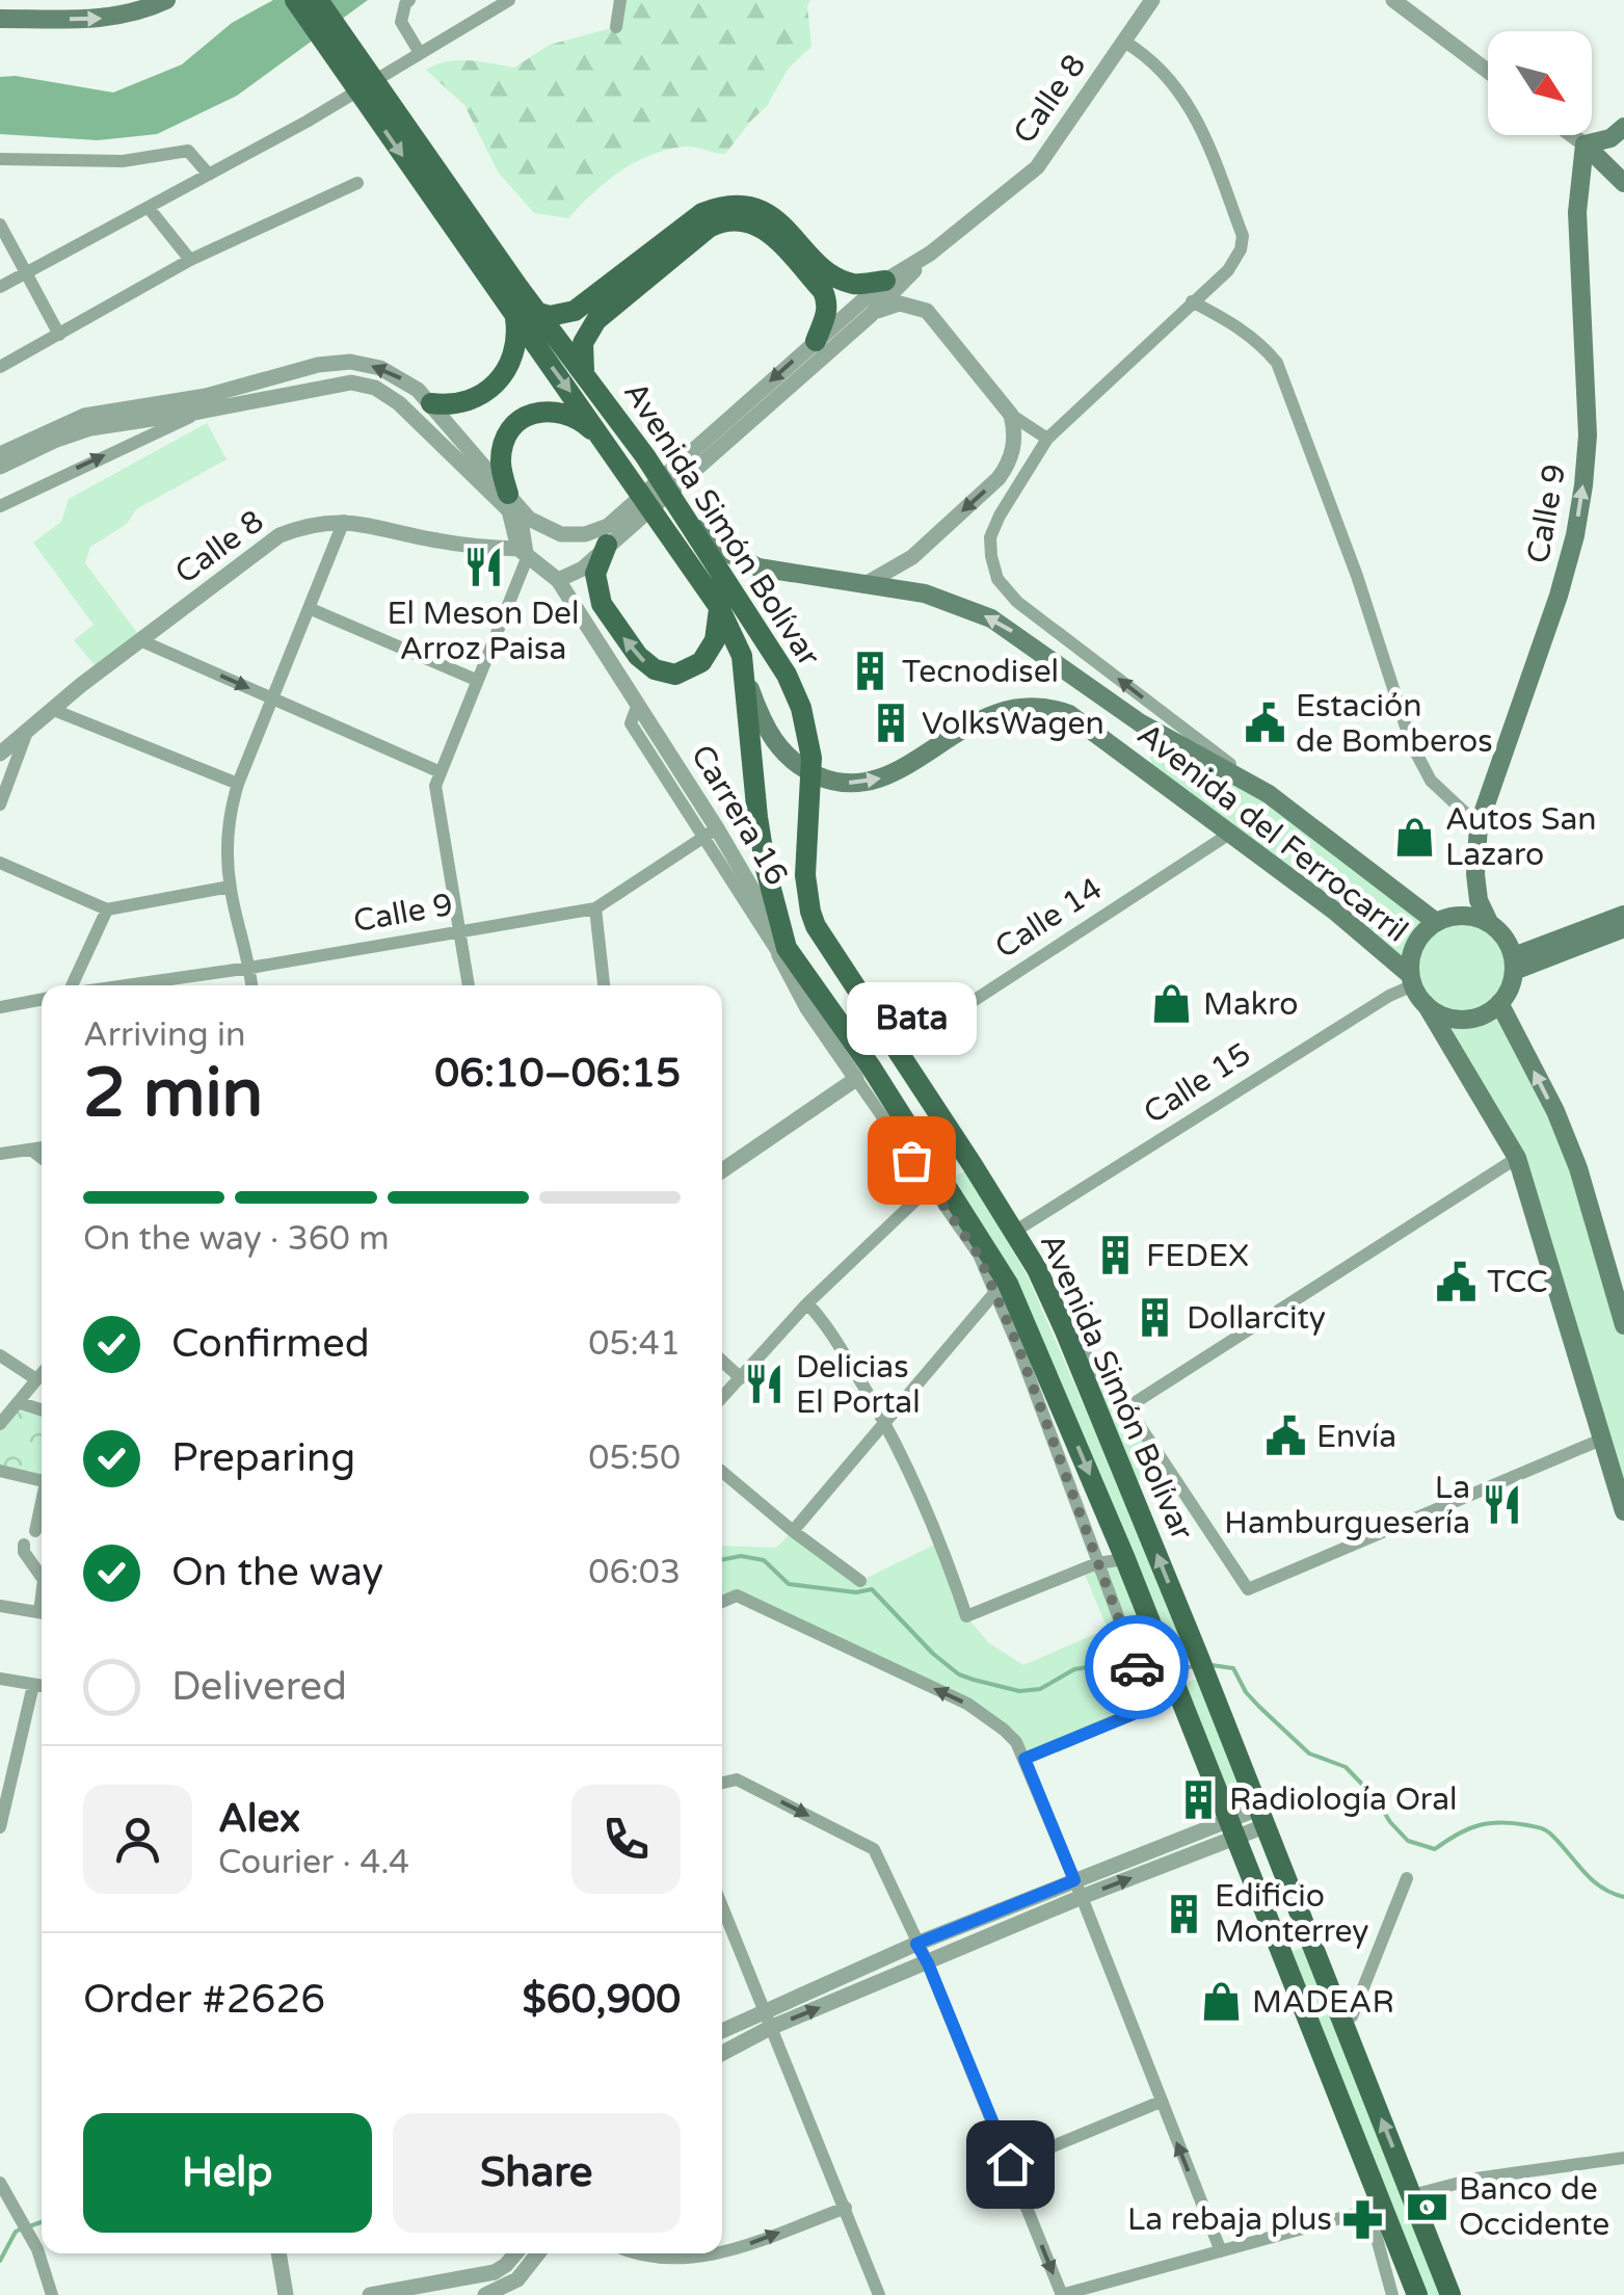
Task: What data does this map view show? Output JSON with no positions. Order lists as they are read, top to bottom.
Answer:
{
  "streets": {
    "main road": ["Calle 9", "Avenida Simón Bolívar", "Avenida del Ferrocarril"],
    "street": [
      "Calle 8",
      "Carrera 16",
      "Calle 14",
      "Calle 15"
    ]
  },
  "crossings": [
    ["Calle 8", "Carrera 16"],
    ["Calle 9", "Carrera 16"],
    ["Calle 9", "Avenida del Ferrocarril"],
    ["Calle 9", "Calle 15"],
    ["Avenida Simón Bolívar", "Carrera 16"],
    ["Avenida Simón Bolívar", "Avenida del Ferrocarril"],
    ["Avenida Simón Bolívar", "Calle 14"],
    ["Avenida Simón Bolívar", "Calle 15"],
    ["Avenida del Ferrocarril", "Calle 14"],
    ["Avenida del Ferrocarril", "Calle 15"]
  ],
  "one_way": ["Calle 9"],
  "places": {
    "restaurant": ["El Meson Del Arroz Paisa", "Delicias El Portal", "La Hamburguesería"],
    "building": [
      "Tecnodisel",
      "VolksWagen",
      "FEDEX",
      "Dollarcity",
      "Radiología Oral",
      "Edificio Monterrey"
    ],
    "public building": ["Estación de Bomberos", "TCC", "Envía"],
    "shop": ["Autos San Lazaro", "Makro", "MADEAR"],
    "other": ["Bata"],
    "bank": ["Banco de Occidente"],
    "pharmacy": ["La rebaja plus"]
  },
  "north": "bottom right",
  "page": {
    "bubble": "Bata",
    "heading": ["2 min", "Arriving in", "06:10–06:15"],
    "panel": [
      "Alex",
      "Courier · 4.4",
      "Order #2626",
      "$60,900"
    ],
    "bar": "On the way · 360 m",
    "list": [
      ["Confirmed", "05:41"],
      ["Preparing", "05:50"],
      ["On the way", "06:03"],
      "Delivered"
    ],
    "buttons": ["Help", "Share"]
  }
}
